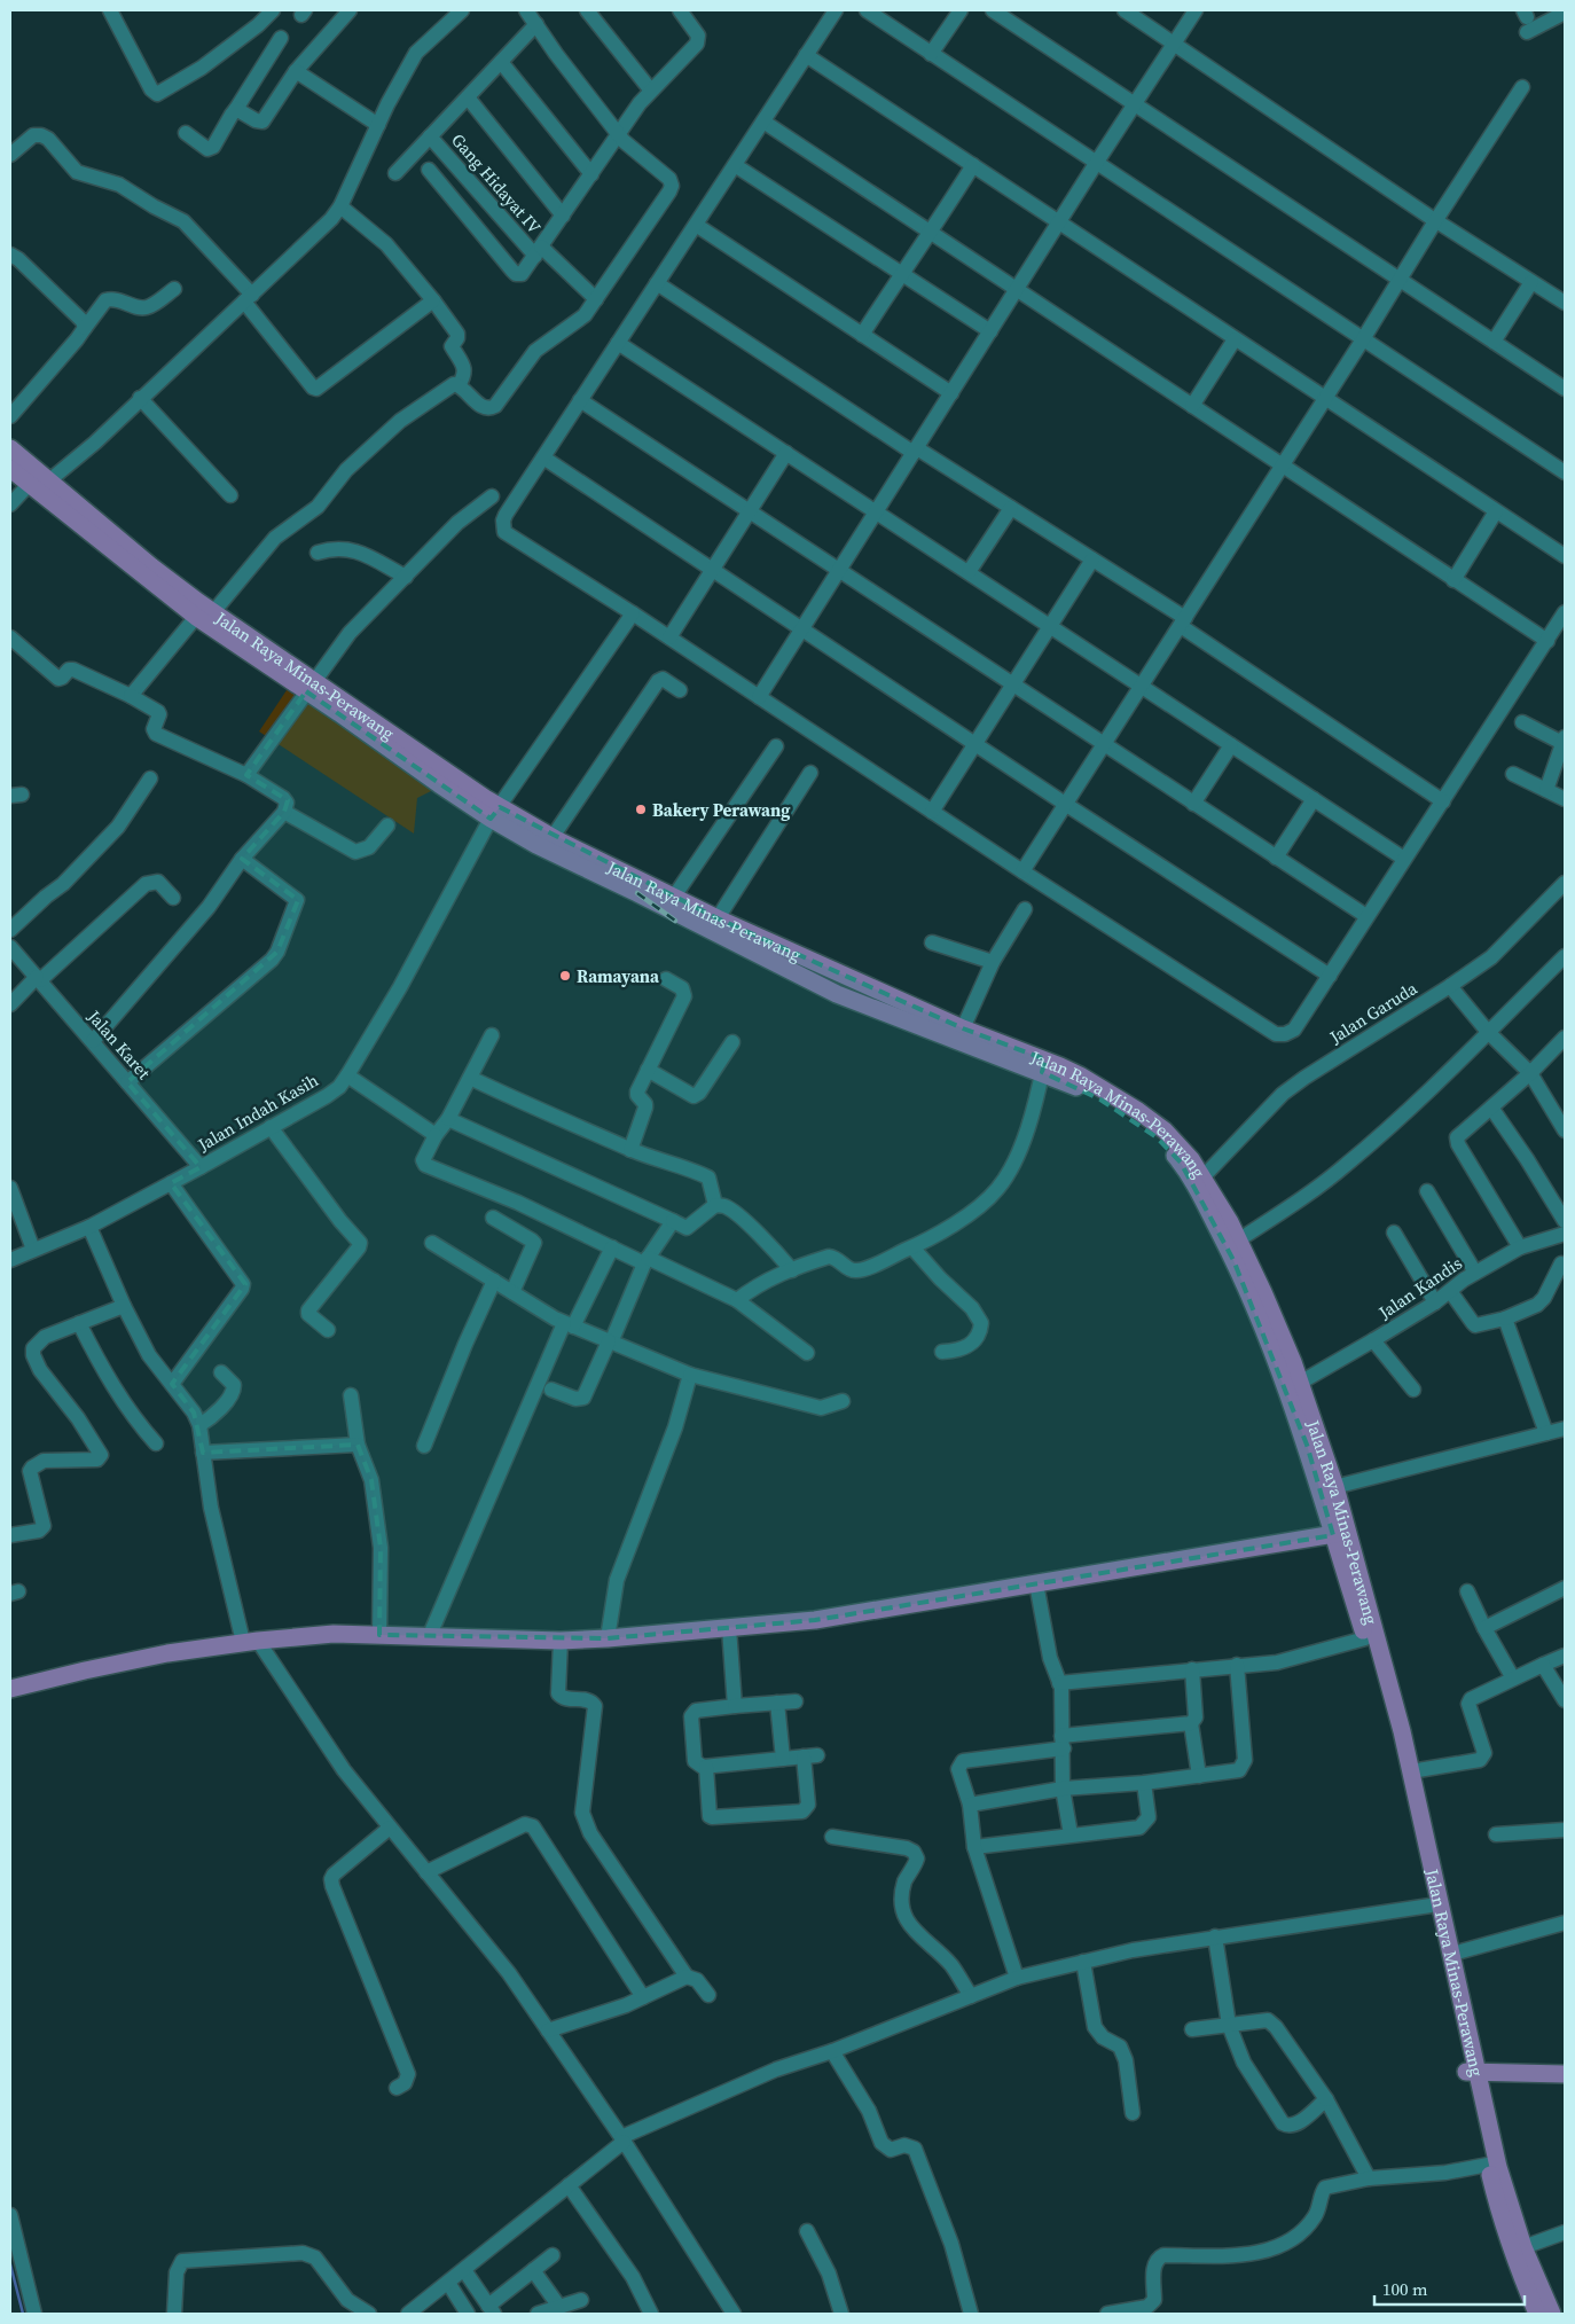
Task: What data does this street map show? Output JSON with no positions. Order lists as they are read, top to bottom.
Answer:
{
  "streets": {
    "main road": ["Jalan Raya Minas-Perawang"],
    "street": [
      "Gang Hidayat IV",
      "Jalan Garuda",
      "Jalan Karet",
      "Jalan Indah Kasih",
      "Jalan Kandis"
    ]
  },
  "crossings": [
    ["Jalan Raya Minas-Perawang", "Jalan Garuda"],
    ["Jalan Raya Minas-Perawang", "Jalan Indah Kasih"],
    ["Jalan Raya Minas-Perawang", "Jalan Kandis"],
    ["Jalan Karet", "Jalan Indah Kasih"]
  ],
  "places": ["Bakery Perawang", "Ramayana"],
  "scale_bar": "100 m"
}
